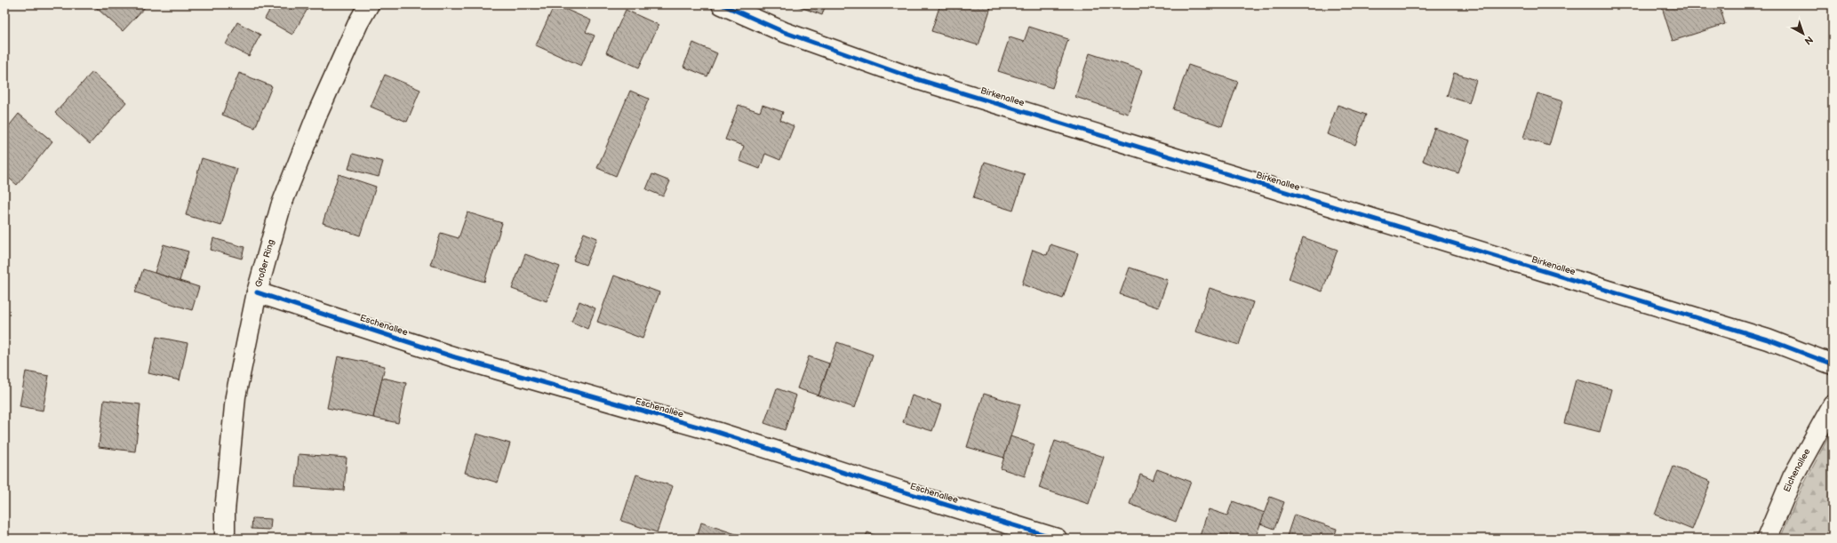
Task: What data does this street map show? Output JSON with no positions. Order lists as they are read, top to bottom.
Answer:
{
  "streets": {
    "street": [
      "Birkenallee",
      "Großer Ring",
      "Eschenallee",
      "Eichenallee"
    ]
  },
  "crossings": [
    ["Großer Ring", "Eschenallee"]
  ],
  "north": "bottom right"
}
